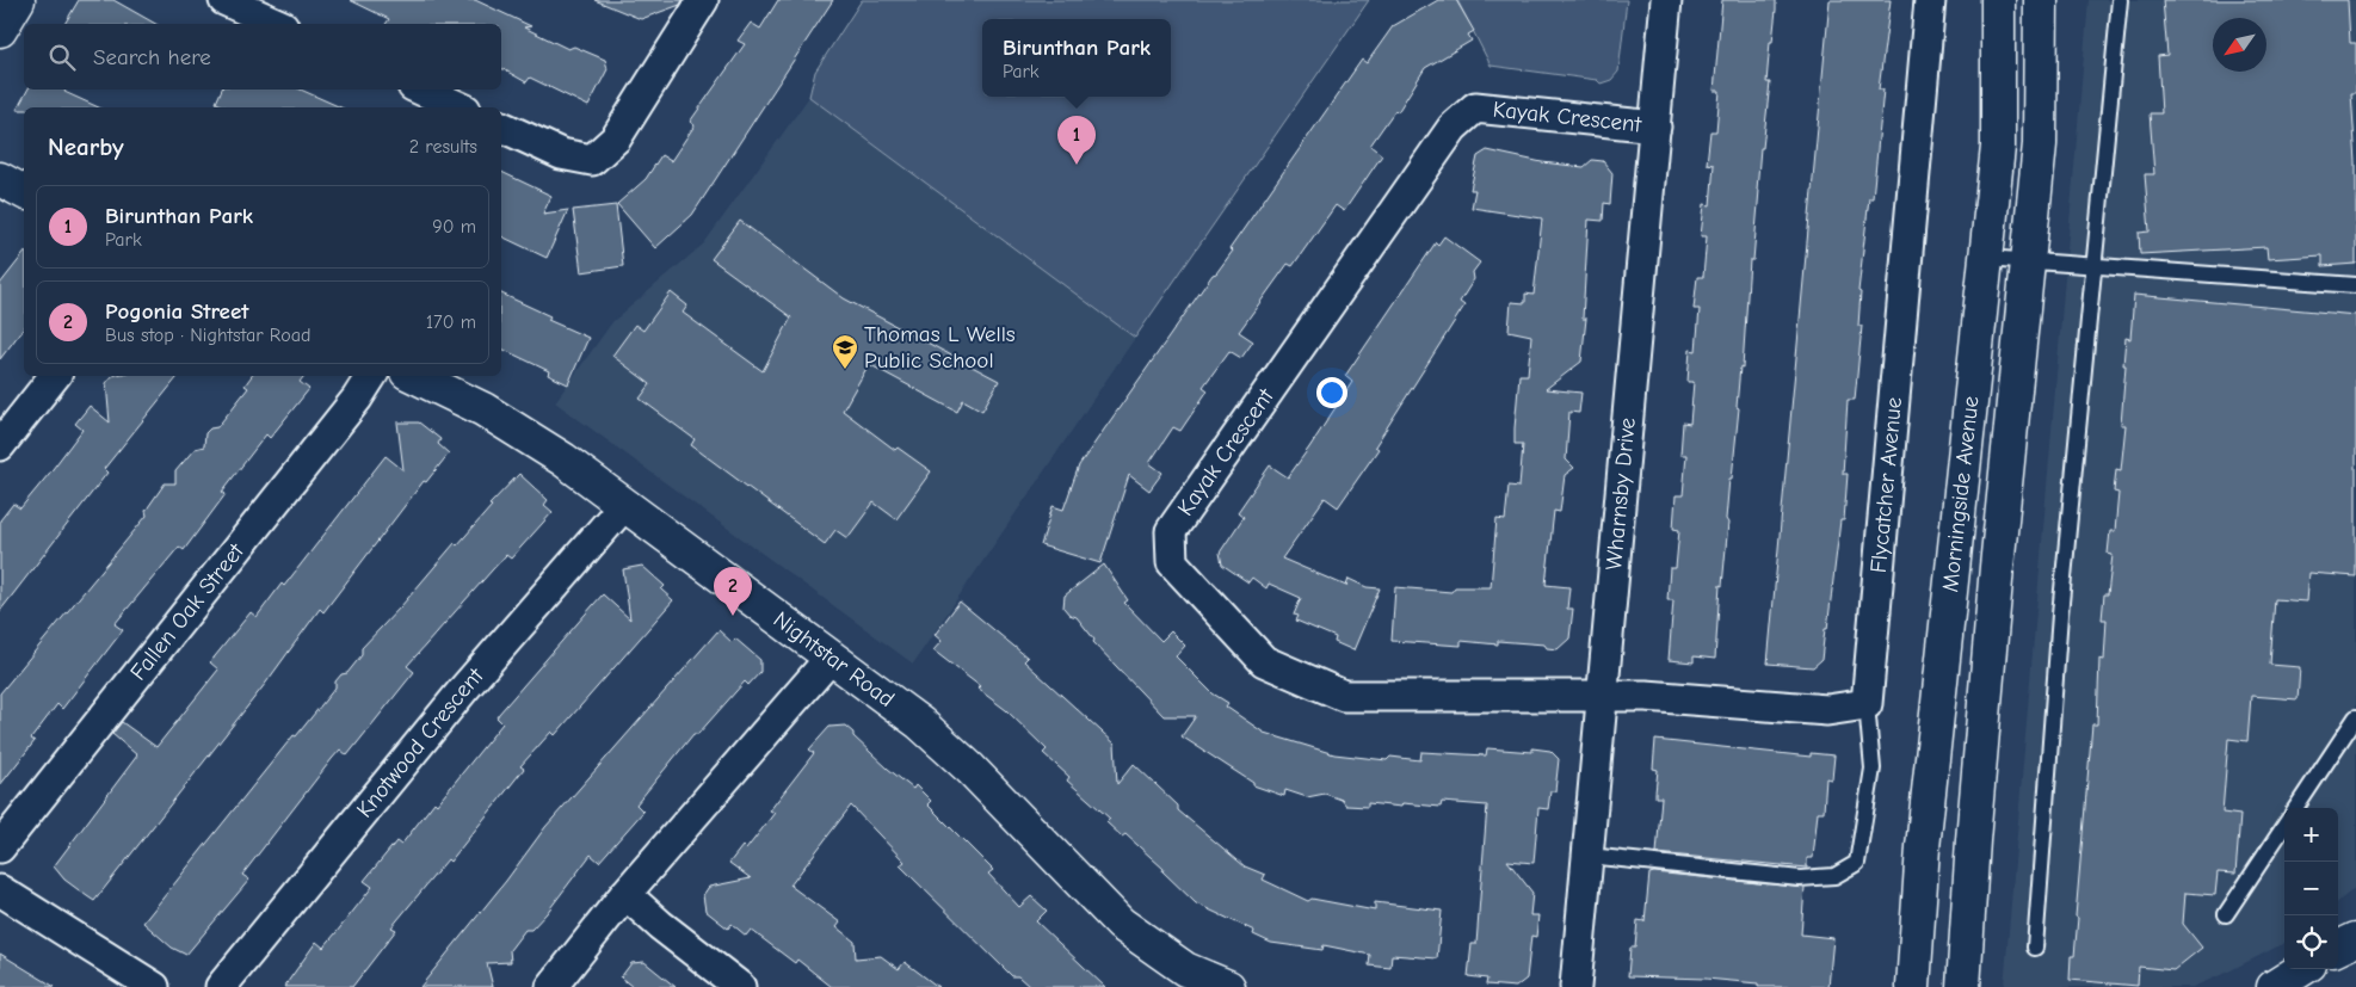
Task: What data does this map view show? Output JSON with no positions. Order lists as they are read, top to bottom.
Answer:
{
  "streets": {
    "main road": ["Morningside Avenue", "Nightstar Road"],
    "street": [
      "Kayak Crescent",
      "Flycatcher Avenue",
      "Wharnsby Drive",
      "Fallen Oak Street",
      "Knotwood Crescent"
    ]
  },
  "crossings": [
    ["Kayak Crescent", "Wharnsby Drive"],
    ["Nightstar Road", "Knotwood Crescent"]
  ],
  "places": {
    "school or university": ["Thomas L Wells Public School"]
  },
  "north": "bottom left",
  "page": {
    "popup": ["Birunthan Park", "Park"],
    "search": "Search here",
    "heading": ["Nearby", "2 results"],
    "pins": ["1", "2"],
    "list": [
      {
        "mark": "1",
        "name": "Birunthan Park",
        "note": "Park",
        "value": "90 m"
      },
      {
        "mark": "2",
        "name": "Pogonia Street",
        "note": "Bus stop · Nightstar Road",
        "value": "170 m"
      }
    ],
    "map_buttons": ["+", "−"]
  }
}
